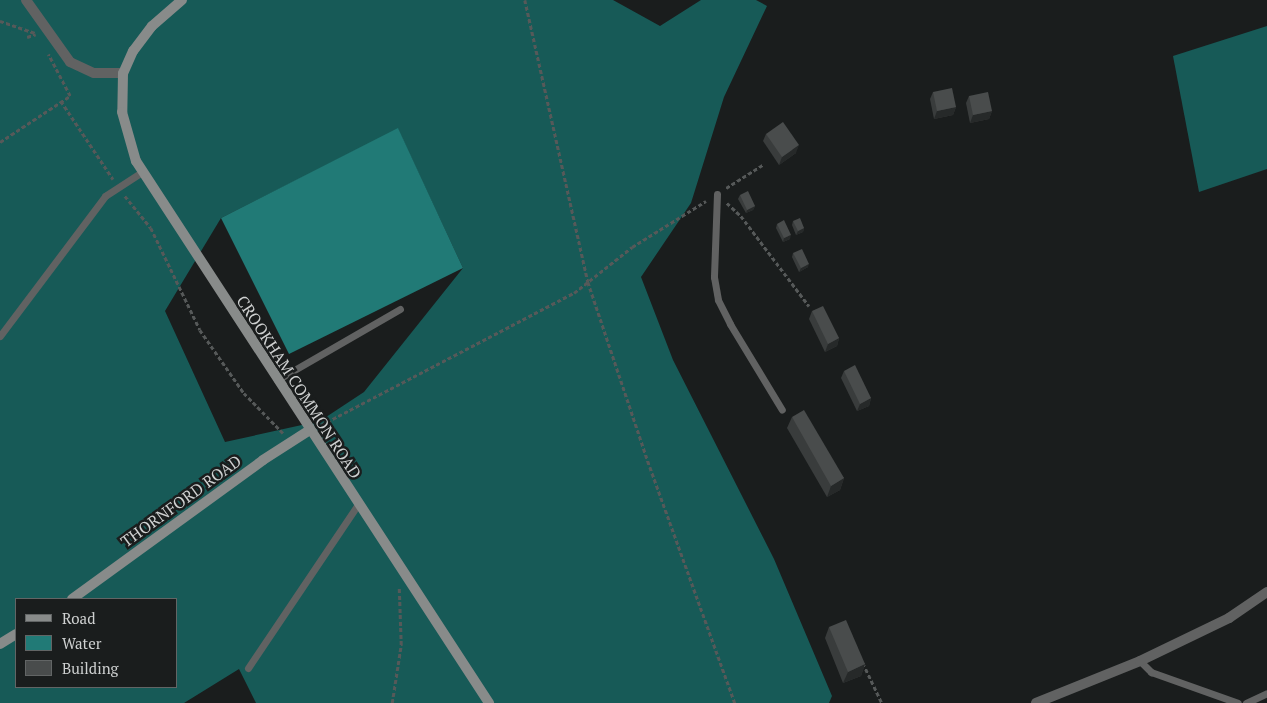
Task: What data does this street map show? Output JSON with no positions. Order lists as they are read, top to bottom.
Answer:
{
  "streets": {
    "street": ["CROOKHAM COMMON ROAD", "THORNFORD ROAD"]
  },
  "crossings": [
    ["CROOKHAM COMMON ROAD", "THORNFORD ROAD"]
  ],
  "legend": ["Road", "Water", "Building"]
}
